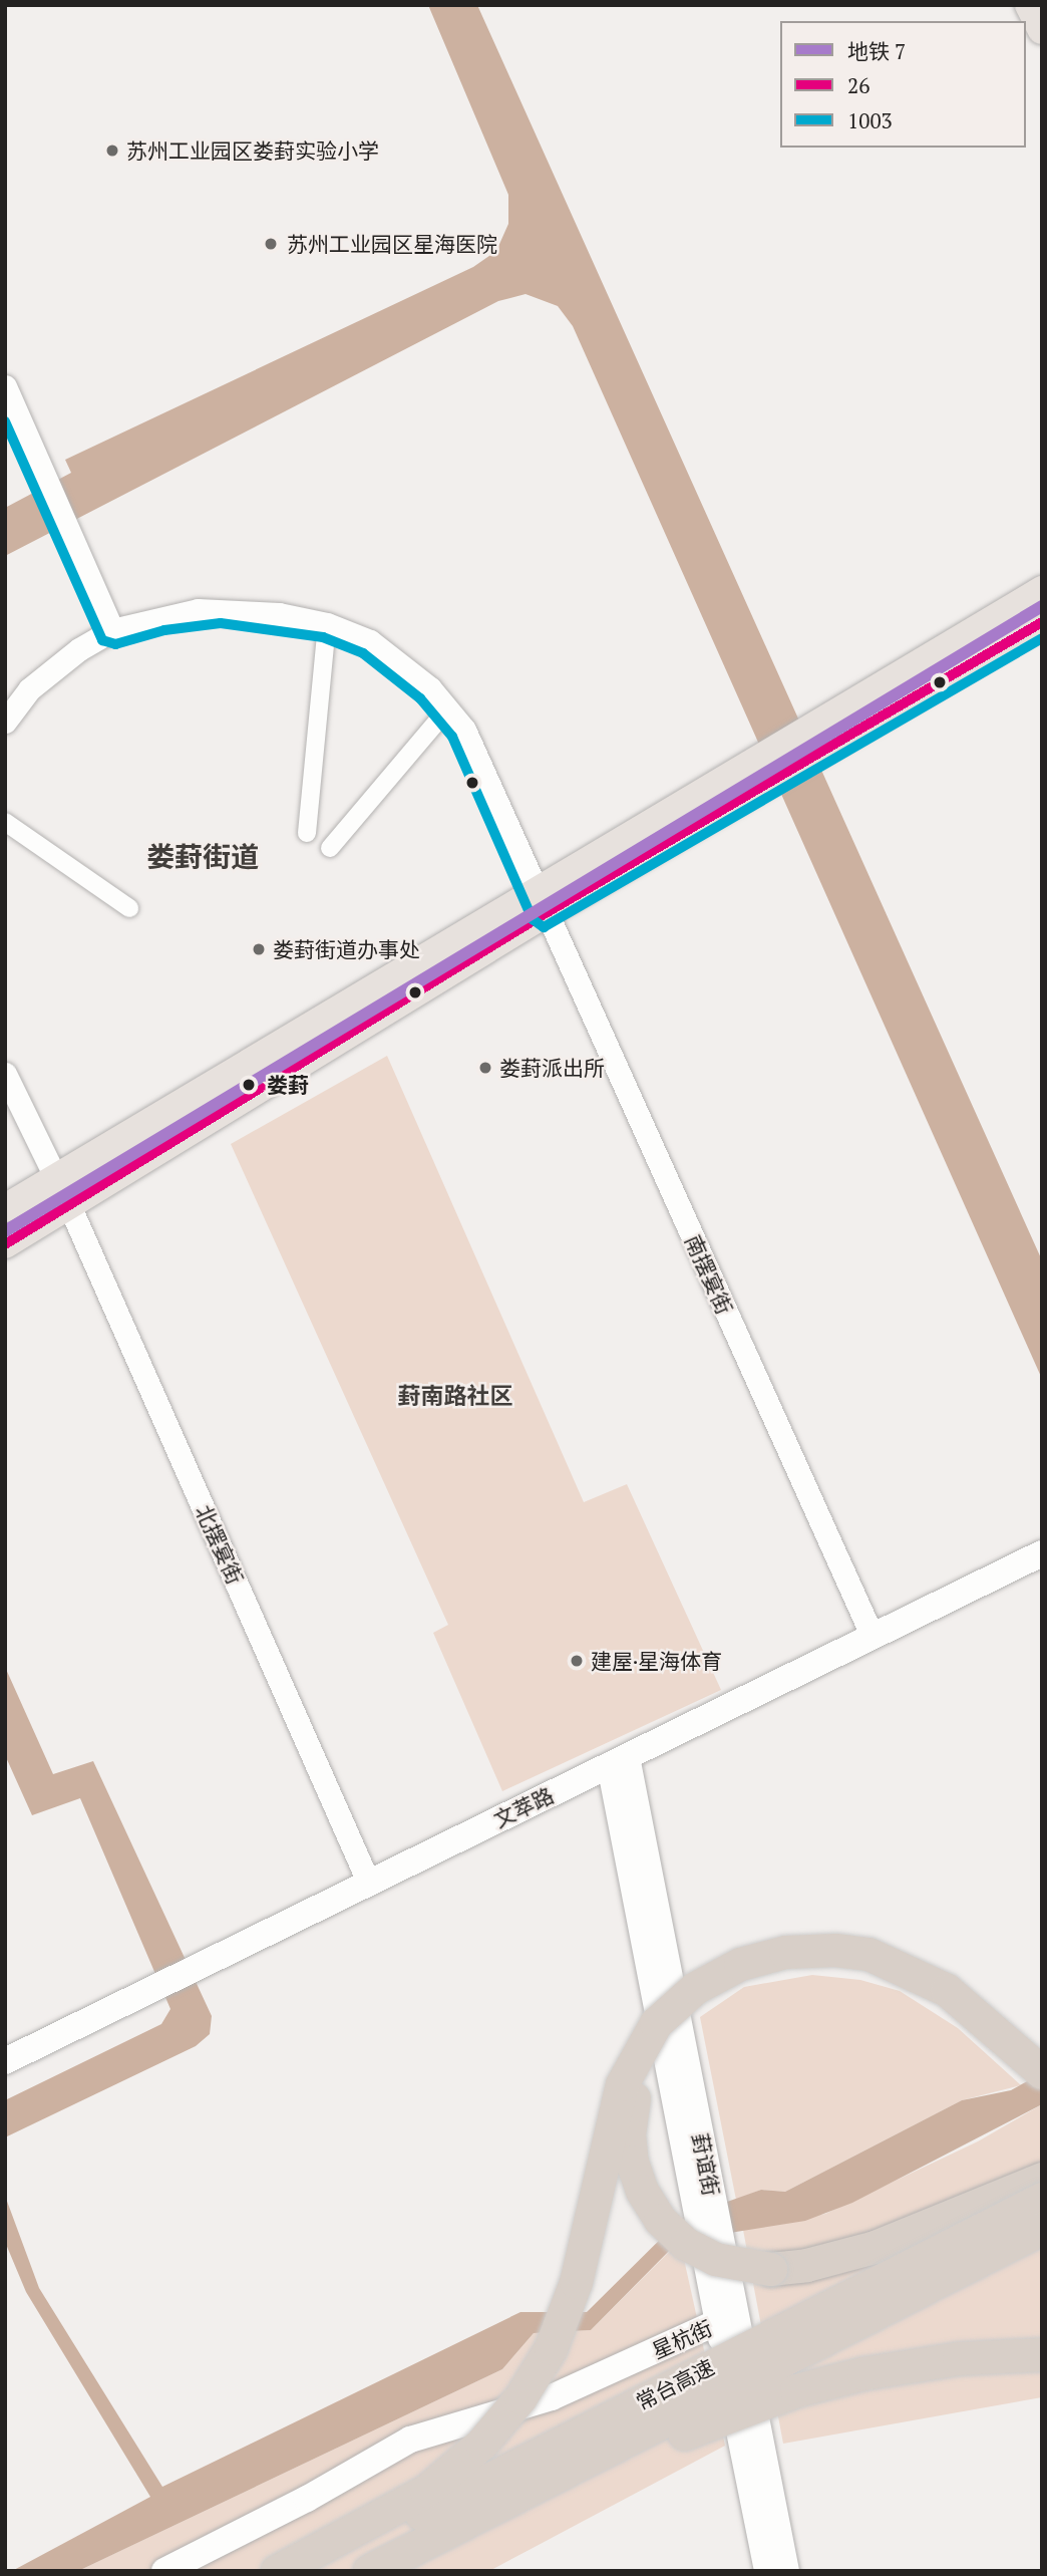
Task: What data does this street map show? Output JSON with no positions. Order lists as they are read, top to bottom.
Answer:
{
  "streets": {
    "highway": ["常台高速"],
    "main road": ["文萃路", "葑谊街", "星杭街"],
    "street": ["南摆宴街", "北摆宴街"]
  },
  "crossings": [
    ["南摆宴街", "文萃路"],
    ["北摆宴街", "文萃路"],
    ["文萃路", "葑谊街"],
    ["葑谊街", "星杭街"]
  ],
  "districts": ["娄葑街道", "葑南路社区"],
  "places": [
    "苏州工业园区娄葑实验小学",
    "苏州工业园区星海医院",
    "娄葑街道办事处",
    "娄葑派出所",
    "娄葑",
    "建屋·星海体育"
  ],
  "lines": ["transit line 1003", "metro line 7", "transit line 26"],
  "legend": ["地铁 7", "26", "1003"]
}
